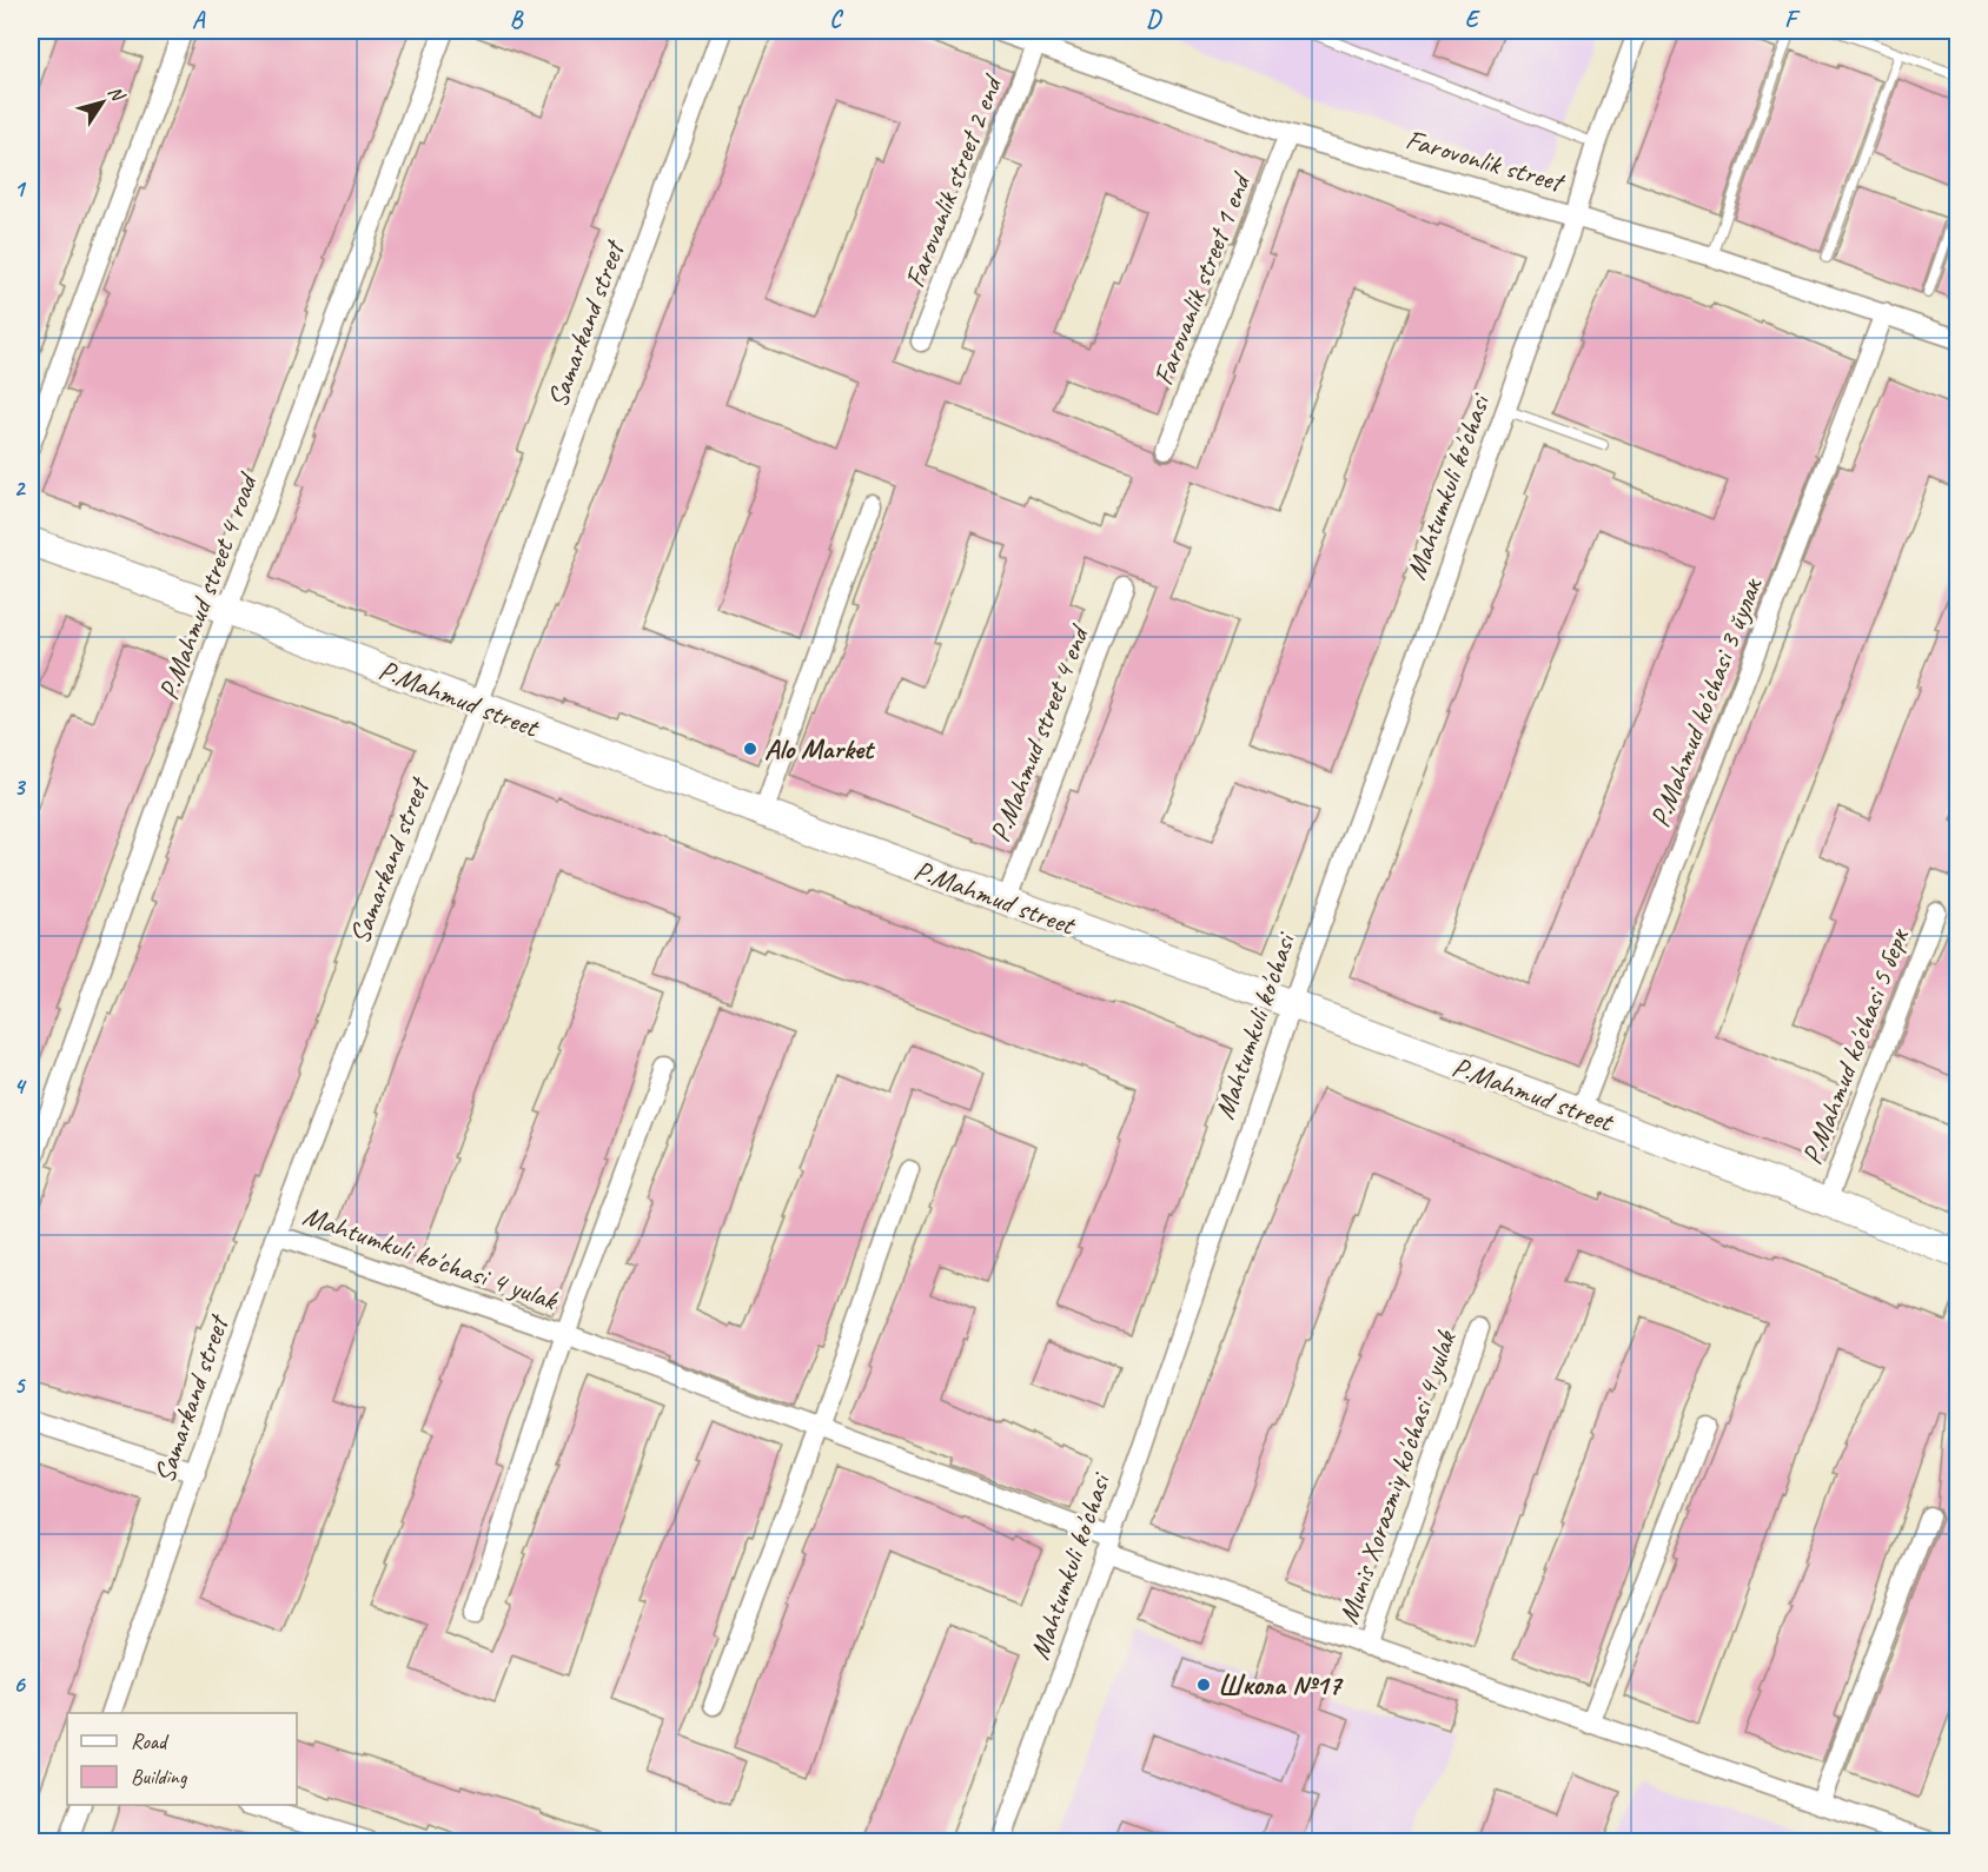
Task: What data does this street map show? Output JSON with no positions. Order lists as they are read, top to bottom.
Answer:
{
  "streets": {
    "street": [
      "Farovonlik street",
      "Farovanlik street 2 end",
      "Farovanlik street 1 end",
      "Samarkand street",
      "Mahtumkuli ko'chasi",
      "P.Mahmud street 4 road",
      "P.Mahmud street",
      "P.Mahmud ko'chasi 3 йулак",
      "P.Mahmud street 4 end",
      "P.Mahmud ko'chasi 5 берк",
      "Mahtumkuli ko'chasi 4 yulak",
      "Munis Xorazmiy ko'chasi 4 yulak"
    ]
  },
  "crossings": [
    ["Farovonlik street", "Farovanlik street 2 end"],
    ["Farovonlik street", "Farovanlik street 1 end"],
    ["Farovonlik street", "Mahtumkuli ko'chasi"],
    ["Farovonlik street", "P.Mahmud ko'chasi 3 йулак"],
    ["Samarkand street", "P.Mahmud street"],
    ["Samarkand street", "Mahtumkuli ko'chasi 4 yulak"],
    ["Mahtumkuli ko'chasi", "P.Mahmud street"],
    ["Mahtumkuli ko'chasi", "Mahtumkuli ko'chasi 4 yulak"],
    ["Mahtumkuli ko'chasi", "Munis Xorazmiy ko'chasi 4 yulak"],
    ["P.Mahmud street 4 road", "P.Mahmud street"],
    ["P.Mahmud street", "P.Mahmud ko'chasi 3 йулак"],
    ["P.Mahmud street", "P.Mahmud street 4 end"],
    ["P.Mahmud street", "P.Mahmud ko'chasi 5 берк"],
    ["Mahtumkuli ko'chasi 4 yulak", "Munis Xorazmiy ko'chasi 4 yulak"]
  ],
  "places": ["Alo Market", "Школа №17"],
  "legend": ["Road", "Building"],
  "north": "top right",
  "grid": {
    "columns": [
      "A",
      "B",
      "C",
      "D",
      "E",
      "F"
    ],
    "rows": [
      "1",
      "2",
      "3",
      "4",
      "5",
      "6"
    ]
  }
}
